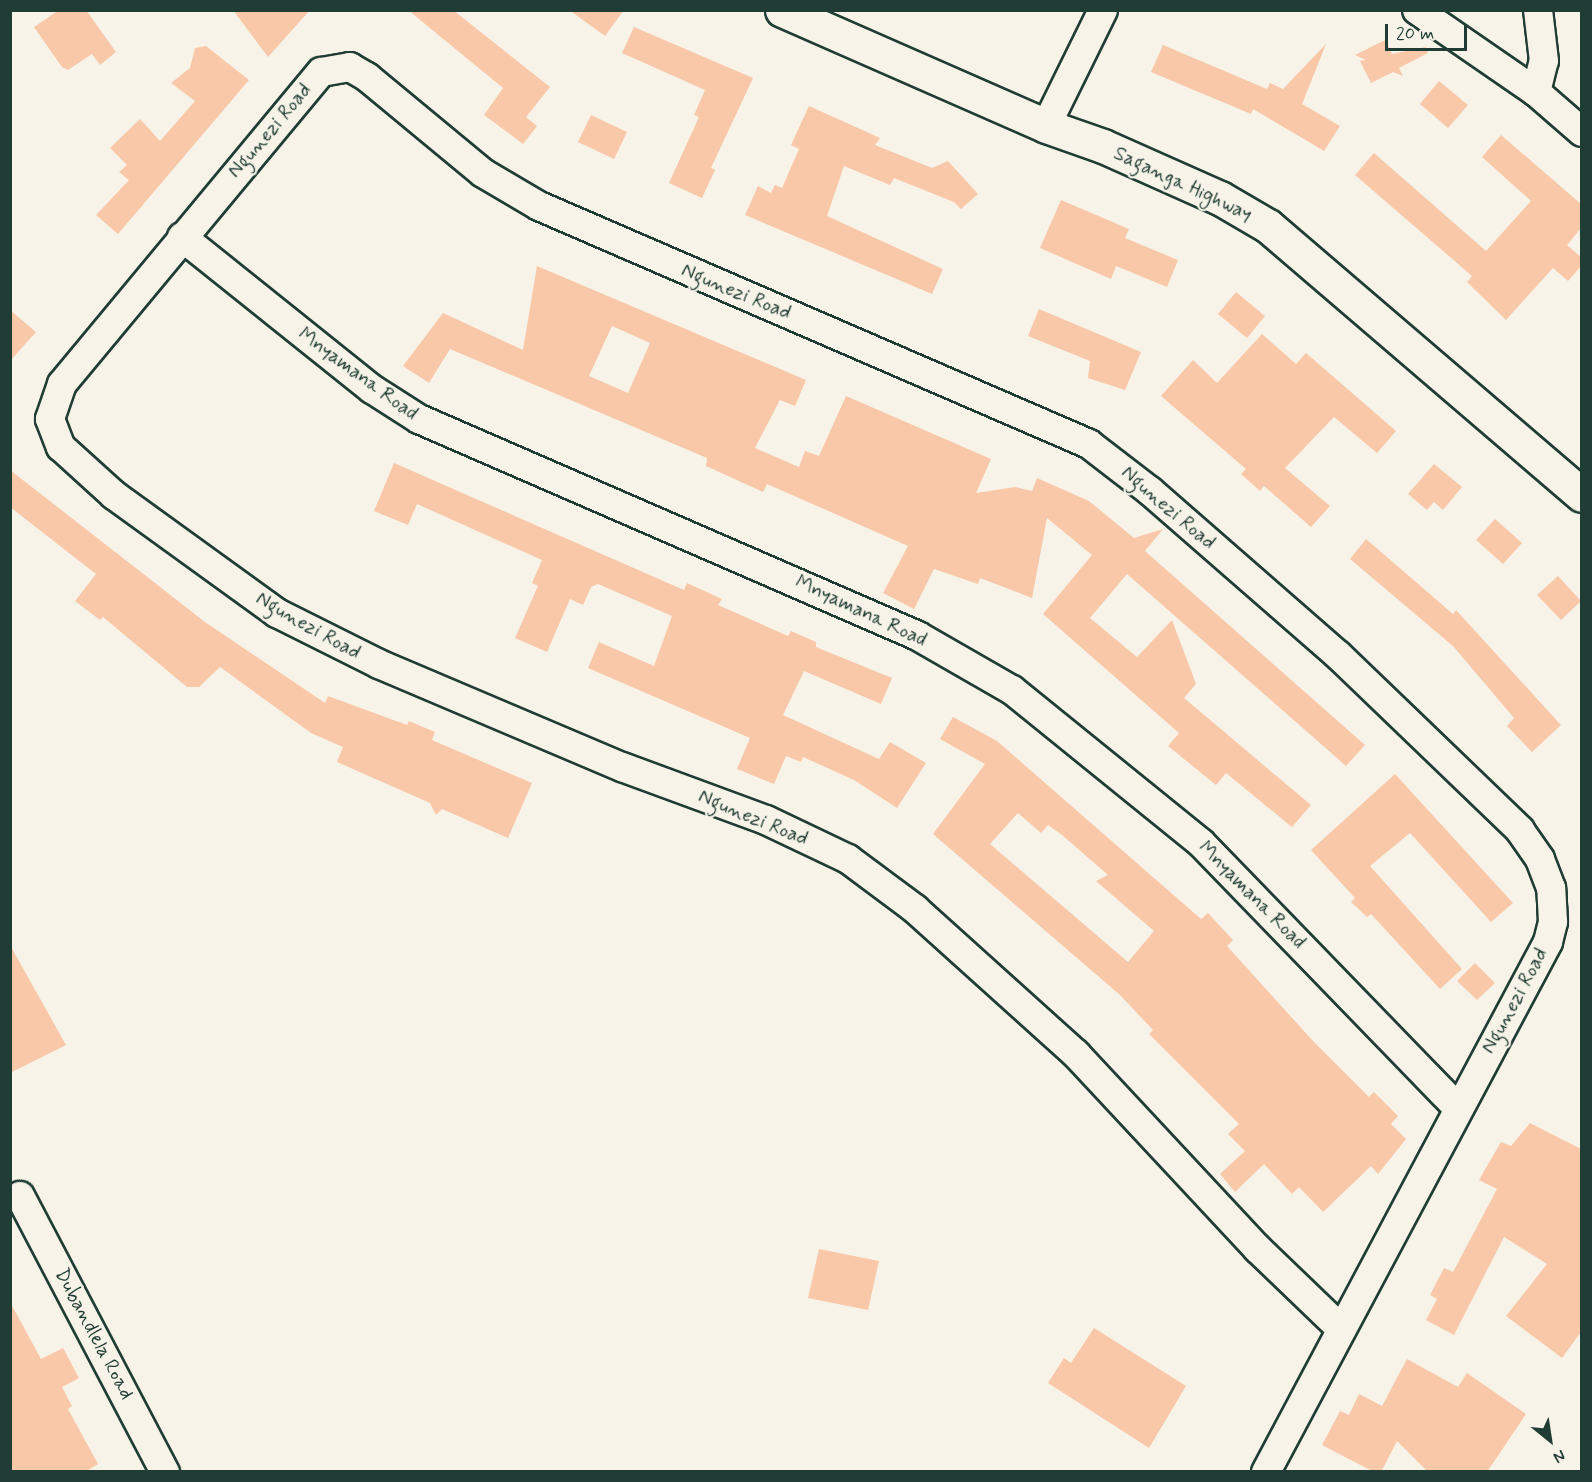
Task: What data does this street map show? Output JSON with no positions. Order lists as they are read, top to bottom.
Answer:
{
  "streets": {
    "street": [
      "Ngunezi Road",
      "Saganga Highway",
      "Mnyamana Road",
      "Dubandlela Road"
    ]
  },
  "crossings": [
    ["Ngunezi Road", "Mnyamana Road"]
  ],
  "scale_bar": "20 m",
  "north": "bottom right"
}
